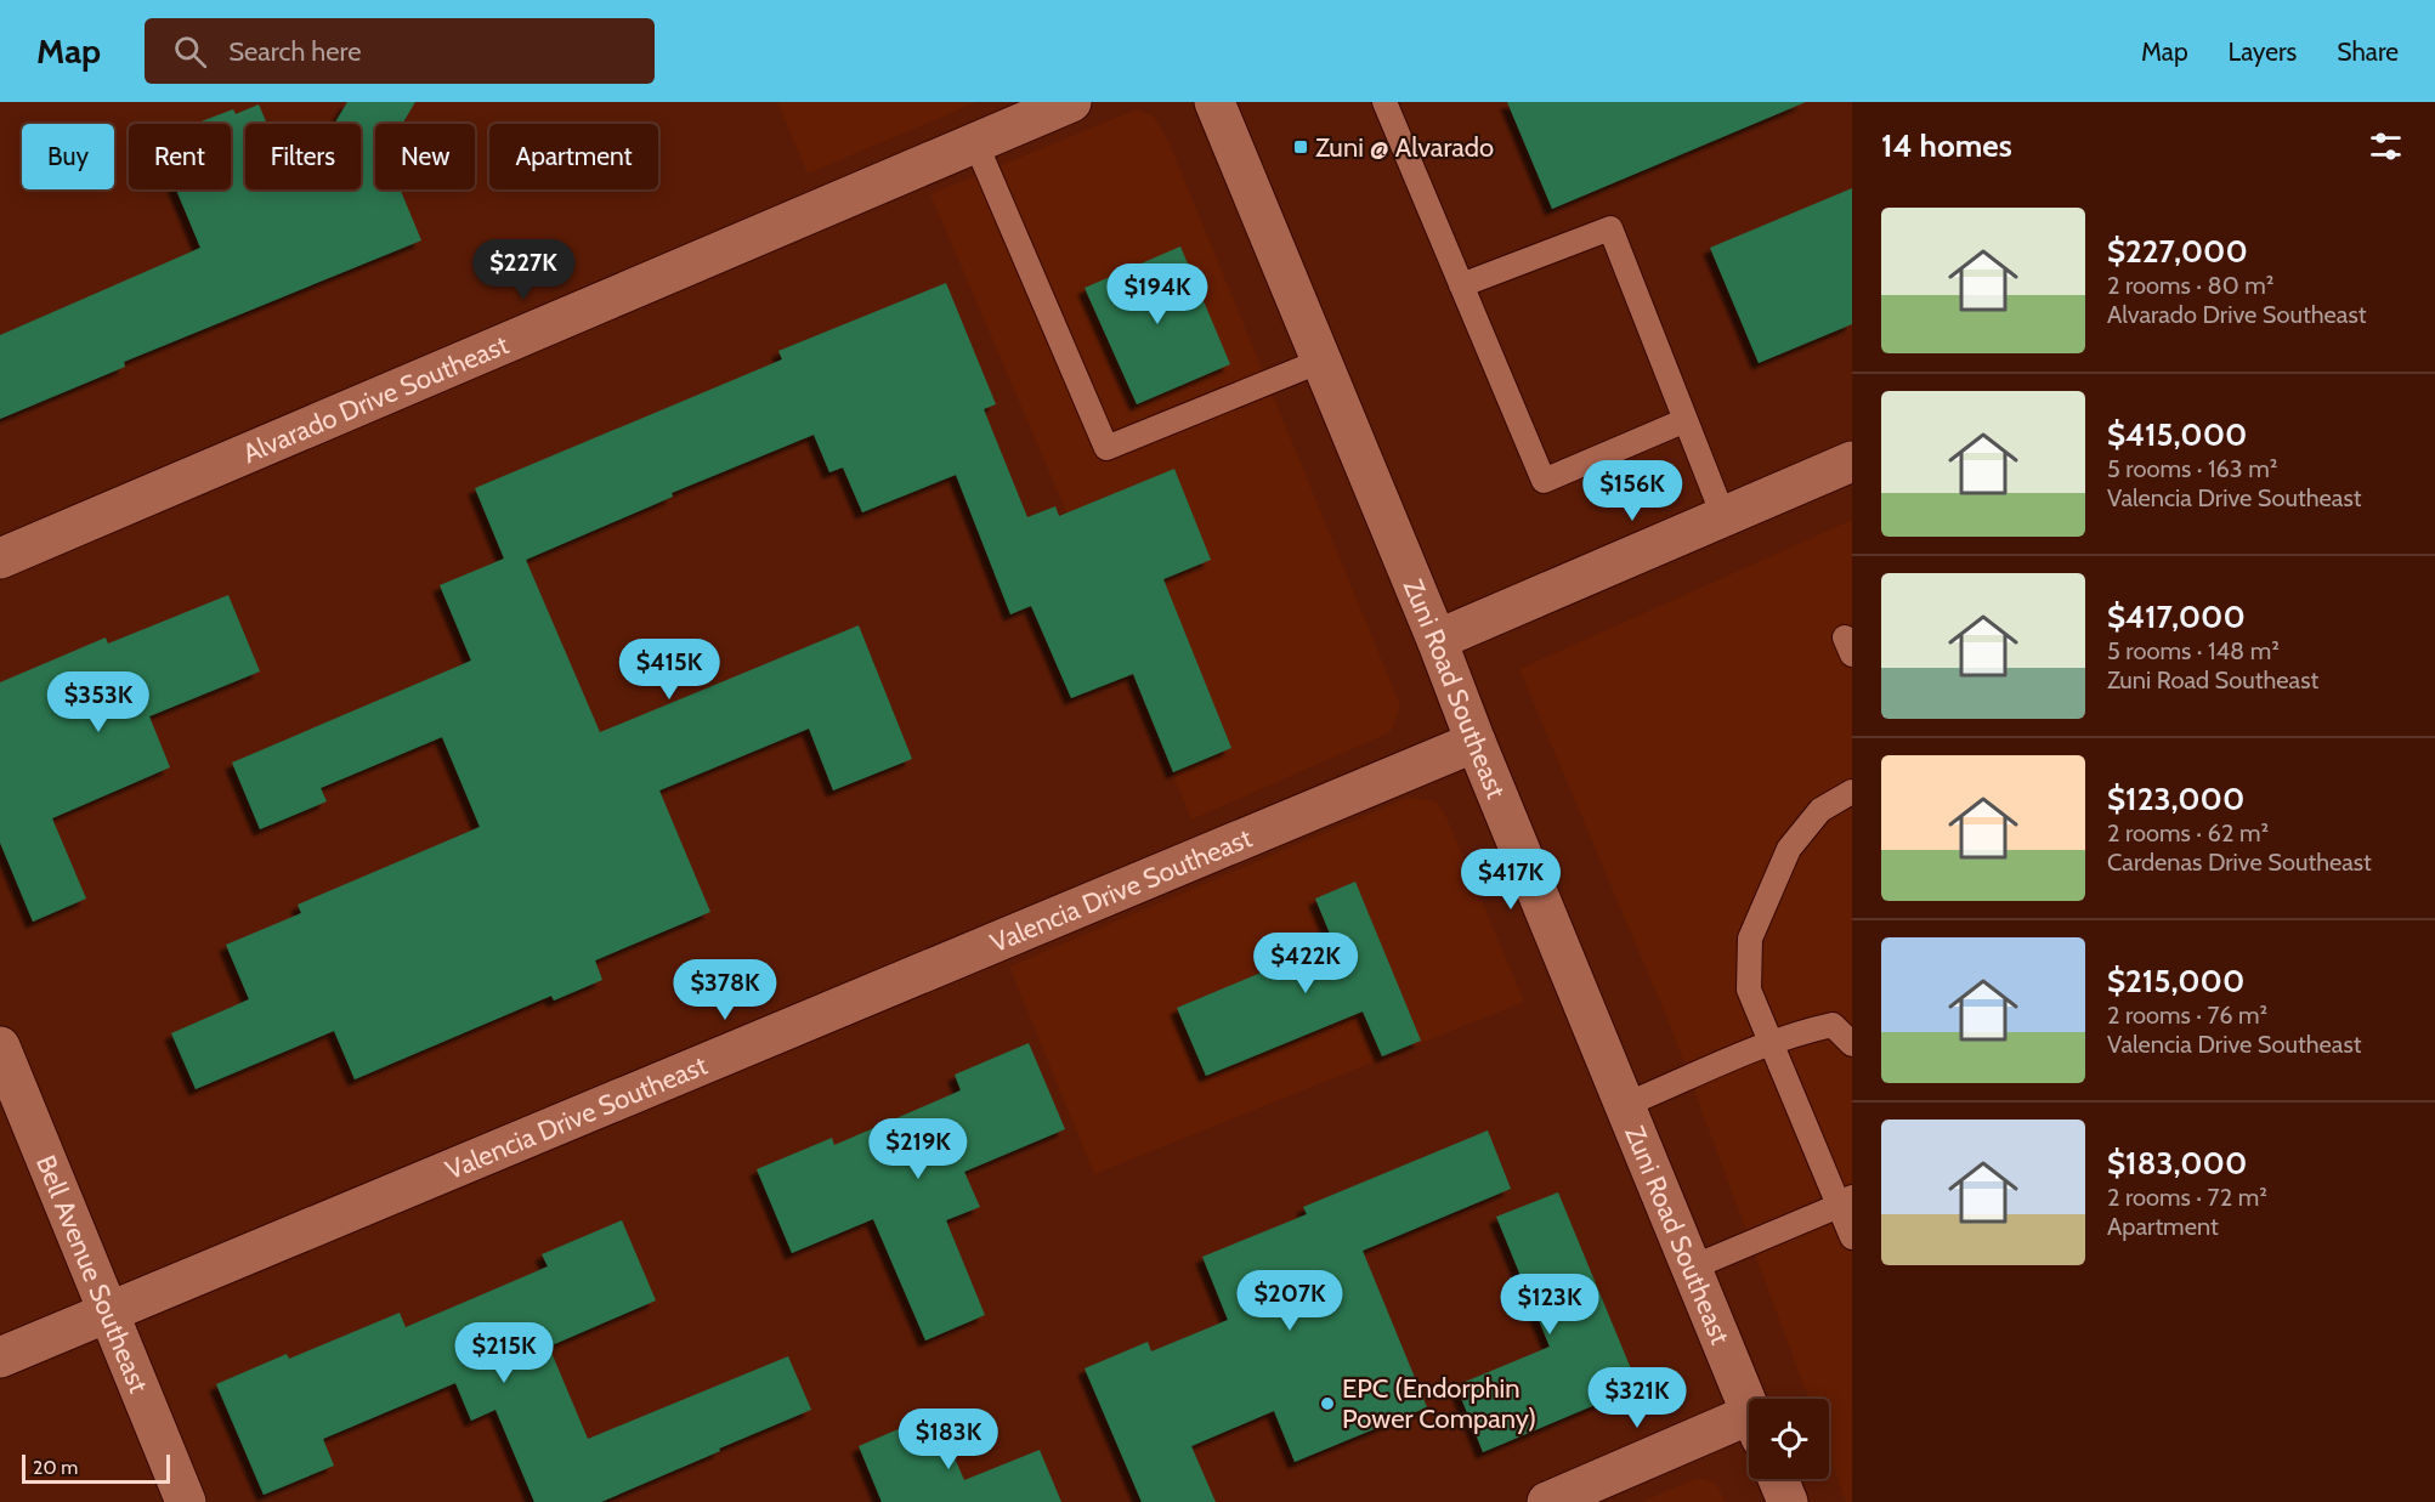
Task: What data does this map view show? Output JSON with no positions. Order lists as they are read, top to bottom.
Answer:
{
  "streets": {
    "street": [
      "Alvarado Drive Southeast",
      "Zuni Road Southeast",
      "Valencia Drive Southeast",
      "Bell Avenue Southeast"
    ]
  },
  "crossings": [
    ["Zuni Road Southeast", "Valencia Drive Southeast"],
    ["Valencia Drive Southeast", "Bell Avenue Southeast"]
  ],
  "places": {
    "transit": ["Zuni @ Alvarado"],
    "other": ["EPC (Endorphin Power Company)"]
  },
  "scale_bar": "20 m",
  "page": {
    "header": "Map",
    "search": "Search here",
    "nav": ["Map", "Layers", "Share"],
    "heading": "14 homes",
    "chip": [
      "Buy",
      "Rent",
      "Filters",
      "New",
      "Apartment"
    ],
    "list": [
      {
        "name": "$227,000",
        "note": "2 rooms · 80 m² · Alvarado Drive Southeast"
      },
      {
        "name": "$415,000",
        "note": "5 rooms · 163 m² · Valencia Drive Southeast"
      },
      {
        "name": "$417,000",
        "note": "5 rooms · 148 m² · Zuni Road Southeast"
      },
      {
        "name": "$123,000",
        "note": "2 rooms · 62 m² · Cardenas Drive Southeast"
      },
      {
        "name": "$215,000",
        "note": "2 rooms · 76 m² · Valencia Drive Southeast"
      },
      {
        "name": "$183,000",
        "note": "2 rooms · 72 m² · Apartment"
      }
    ],
    "price": [
      "$227K",
      "$194K",
      "$156K",
      "$415K",
      "$353K",
      "$417K",
      "$422K",
      "$378K",
      "$219K",
      "$207K",
      "$123K",
      "$215K",
      "$321K",
      "$183K"
    ],
    "scale": "20 m"
  }
}
